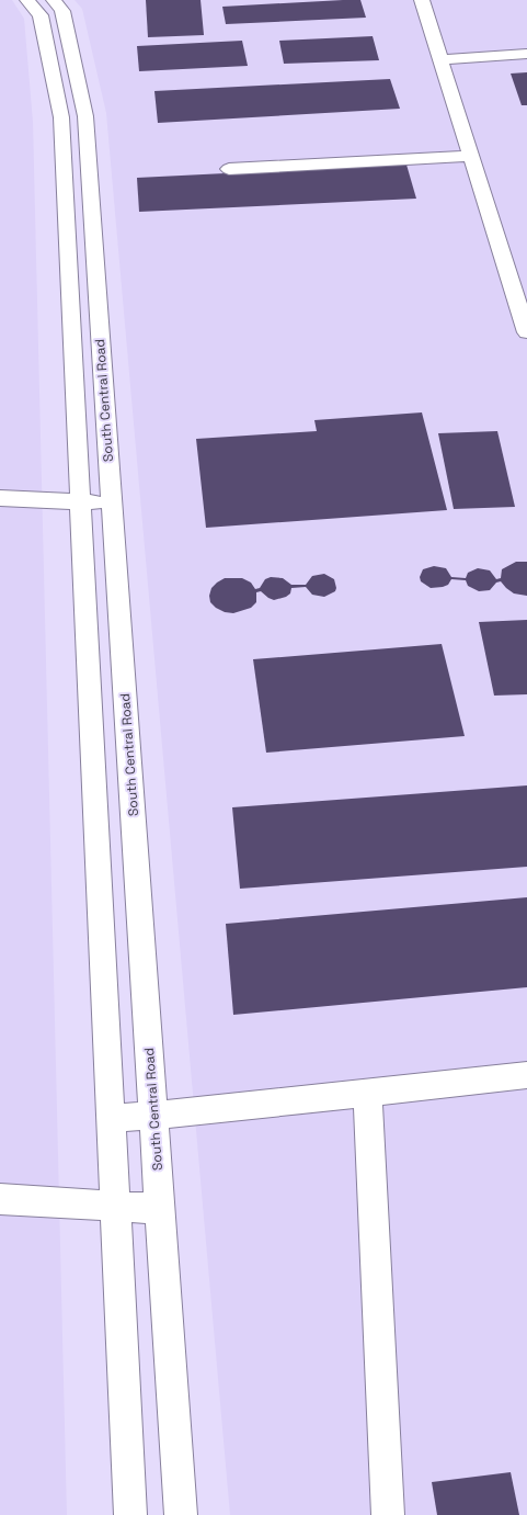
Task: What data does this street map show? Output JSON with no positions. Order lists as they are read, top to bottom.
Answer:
{
  "streets": {
    "street": ["South Central Road"]
  }
}
